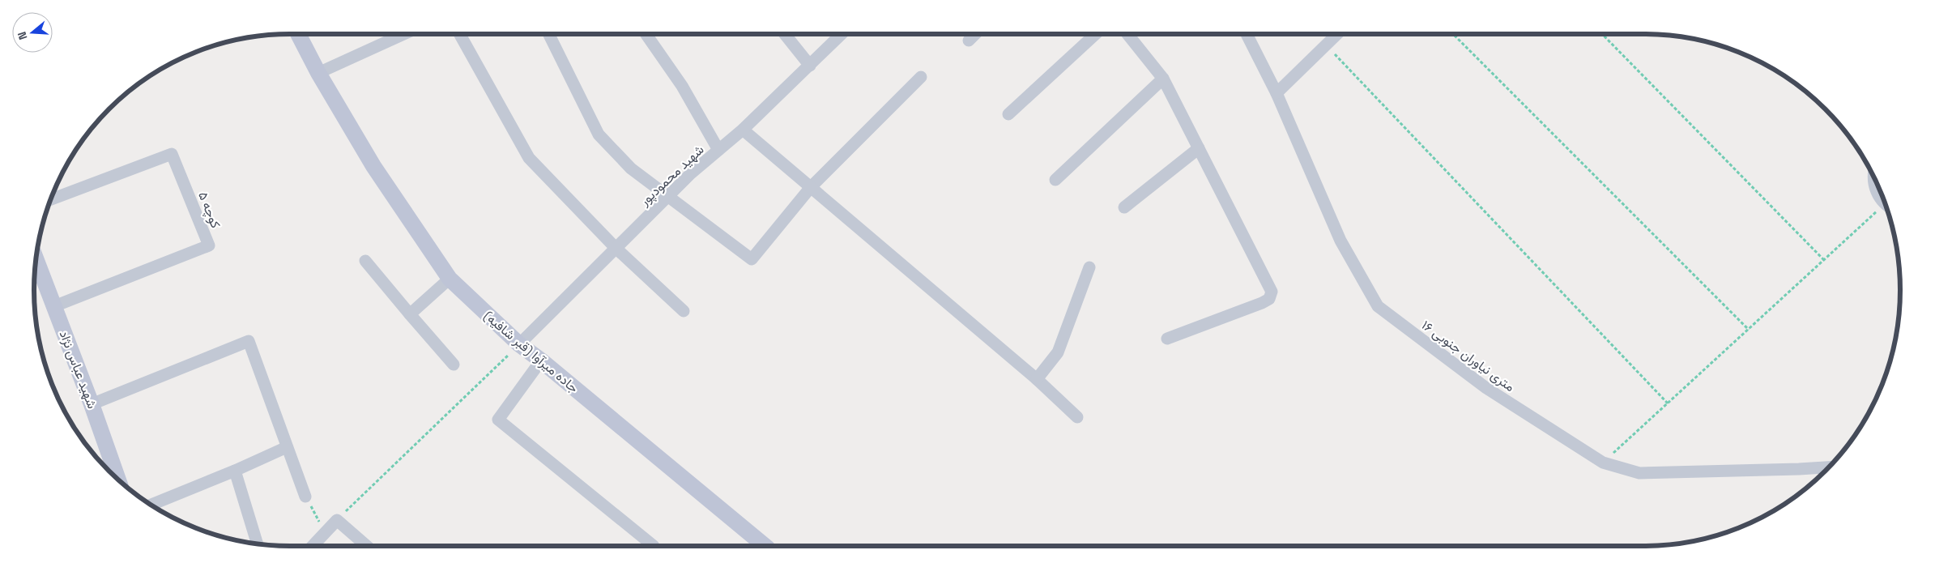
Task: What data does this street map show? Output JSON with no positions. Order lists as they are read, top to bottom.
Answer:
{
  "streets": {
    "street": [
      "شهید محمودپور",
      "کوچه ۵",
      "جاده میرآوا (قبر شافیه)",
      "۱۶ متری نیاوران جنوبی",
      "شهید عباس نژاد"
    ]
  },
  "crossings": [
    ["شهید محمودپور", "جاده میرآوا (قبر شافیه)"],
    ["کوچه ۵", "شهید عباس نژاد"]
  ],
  "north": "left"
}
